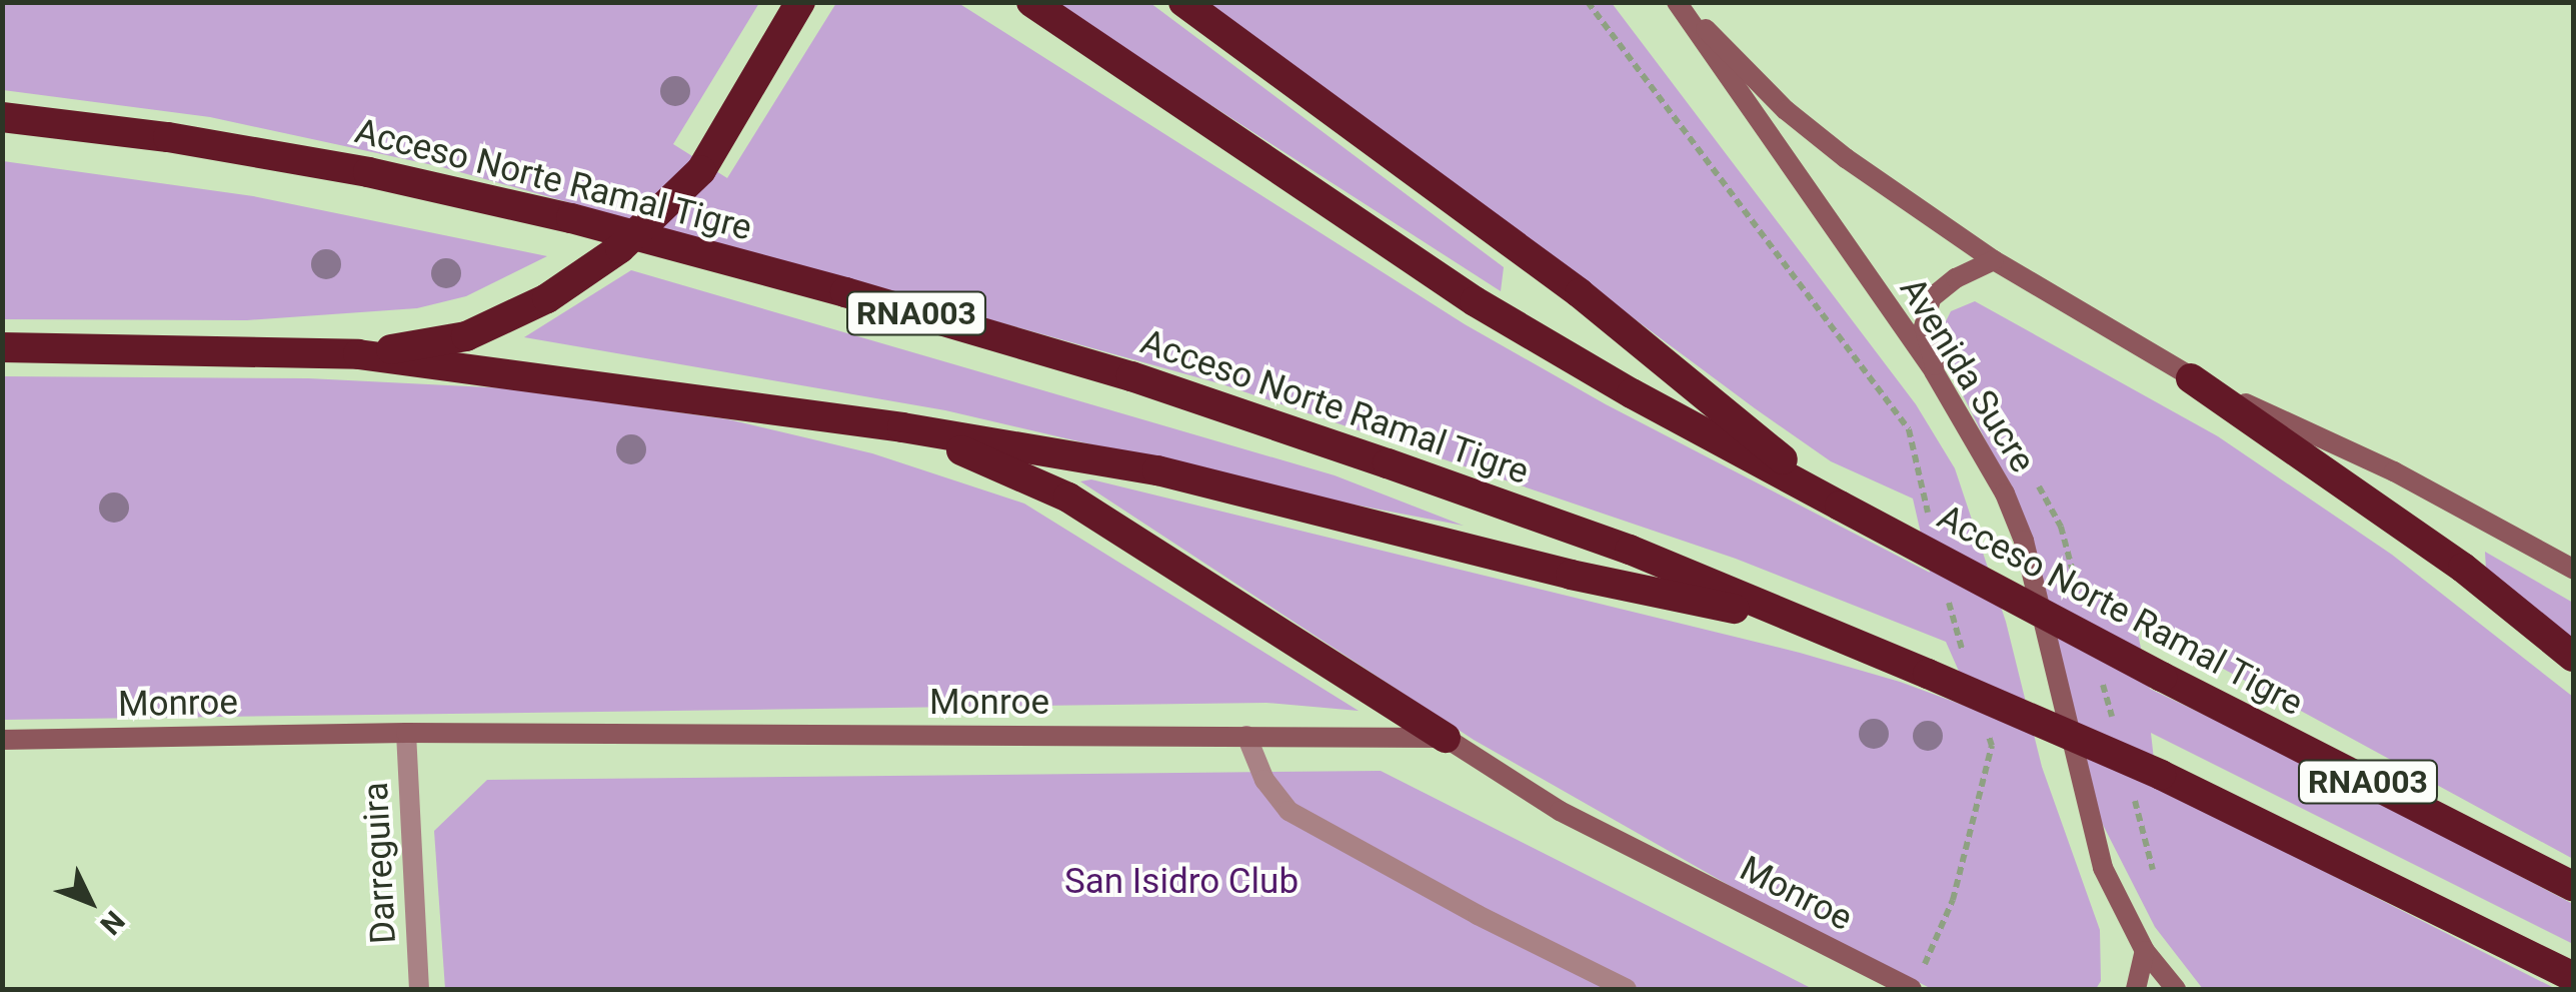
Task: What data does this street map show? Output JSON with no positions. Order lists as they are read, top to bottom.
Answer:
{
  "streets": {
    "highway": ["Acceso Norte Ramal Tigre", "RNA003"],
    "street": ["Avenida Sucre", "Monroe", "Darreguira"]
  },
  "crossings": [
    ["Monroe", "Darreguira"]
  ],
  "parks": ["San Isidro Club"],
  "north": "bottom right"
}
